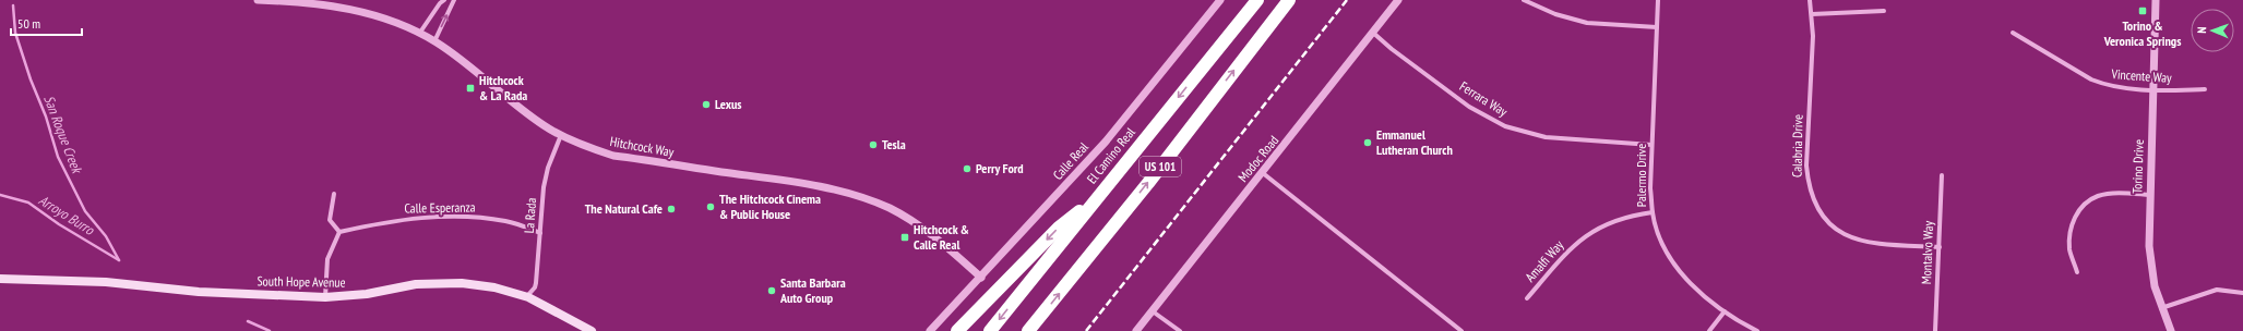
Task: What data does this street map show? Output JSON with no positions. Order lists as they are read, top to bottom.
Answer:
{
  "streets": {
    "highway": ["El Camino Real", "US 101"],
    "main road": ["South Hope Avenue"],
    "street": [
      "Vincente Way",
      "Ferrara Way",
      "Calabria Drive",
      "Hitchcock Way",
      "Modoc Road",
      "Calle Real",
      "Torino Drive",
      "Palermo Drive",
      "Calle Esperanza",
      "La Rada",
      "Montalvo Way",
      "Amalfi Way"
    ]
  },
  "crossings": [
    ["Vincente Way", "Torino Drive"],
    ["Ferrara Way", "Modoc Road"],
    ["Ferrara Way", "Palermo Drive"],
    ["Calabria Drive", "Montalvo Way"],
    ["Hitchcock Way", "Calle Real"],
    ["Hitchcock Way", "La Rada"],
    ["Palermo Drive", "Amalfi Way"],
    ["Calle Esperanza", "La Rada"],
    ["La Rada", "South Hope Avenue"]
  ],
  "water": ["San Roque Creek", "Arroyo Burro"],
  "places": {
    "transit": ["Torino & Veronica Springs", "Hitchcock & La Rada", "Hitchcock & Calle Real"],
    "other": [
      "Lexus",
      "Emmanuel Lutheran Church",
      "Tesla",
      "Perry Ford",
      "The Hitchcock Cinema & Public House",
      "The Natural Cafe",
      "Santa Barbara Auto Group"
    ]
  },
  "scale_bar": "50 m",
  "north": "left"
}
